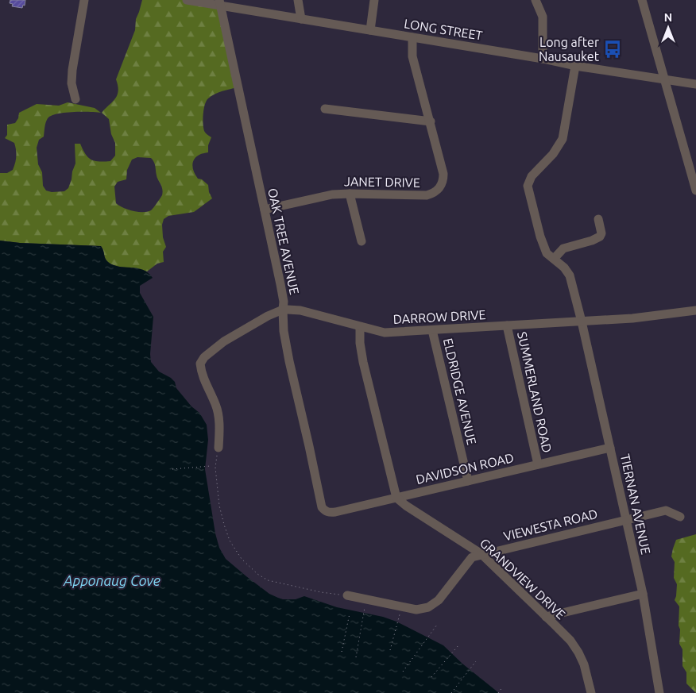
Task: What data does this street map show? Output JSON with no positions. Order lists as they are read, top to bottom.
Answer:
{
  "streets": {
    "street": [
      "LONG STREET",
      "JANET DRIVE",
      "OAK TREE AVENUE",
      "DARROW DRIVE",
      "ELDRIDGE AVENUE",
      "SUMMERLAND ROAD",
      "DAVIDSON ROAD",
      "TIERNAN AVENUE",
      "VIEWESTA ROAD",
      "GRANDVIEW DRIVE"
    ]
  },
  "crossings": [
    ["LONG STREET", "JANET DRIVE"],
    ["LONG STREET", "OAK TREE AVENUE"],
    ["LONG STREET", "TIERNAN AVENUE"],
    ["JANET DRIVE", "OAK TREE AVENUE"],
    ["OAK TREE AVENUE", "DARROW DRIVE"],
    ["OAK TREE AVENUE", "DAVIDSON ROAD"],
    ["DARROW DRIVE", "ELDRIDGE AVENUE"],
    ["DARROW DRIVE", "SUMMERLAND ROAD"],
    ["DARROW DRIVE", "TIERNAN AVENUE"],
    ["ELDRIDGE AVENUE", "DAVIDSON ROAD"],
    ["SUMMERLAND ROAD", "DAVIDSON ROAD"],
    ["DAVIDSON ROAD", "TIERNAN AVENUE"],
    ["DAVIDSON ROAD", "GRANDVIEW DRIVE"],
    ["TIERNAN AVENUE", "VIEWESTA ROAD"],
    ["VIEWESTA ROAD", "GRANDVIEW DRIVE"]
  ],
  "water": ["Apponaug Cove"],
  "places": {
    "bus stop": ["Long after Nausauket"]
  },
  "north": "top"
}
